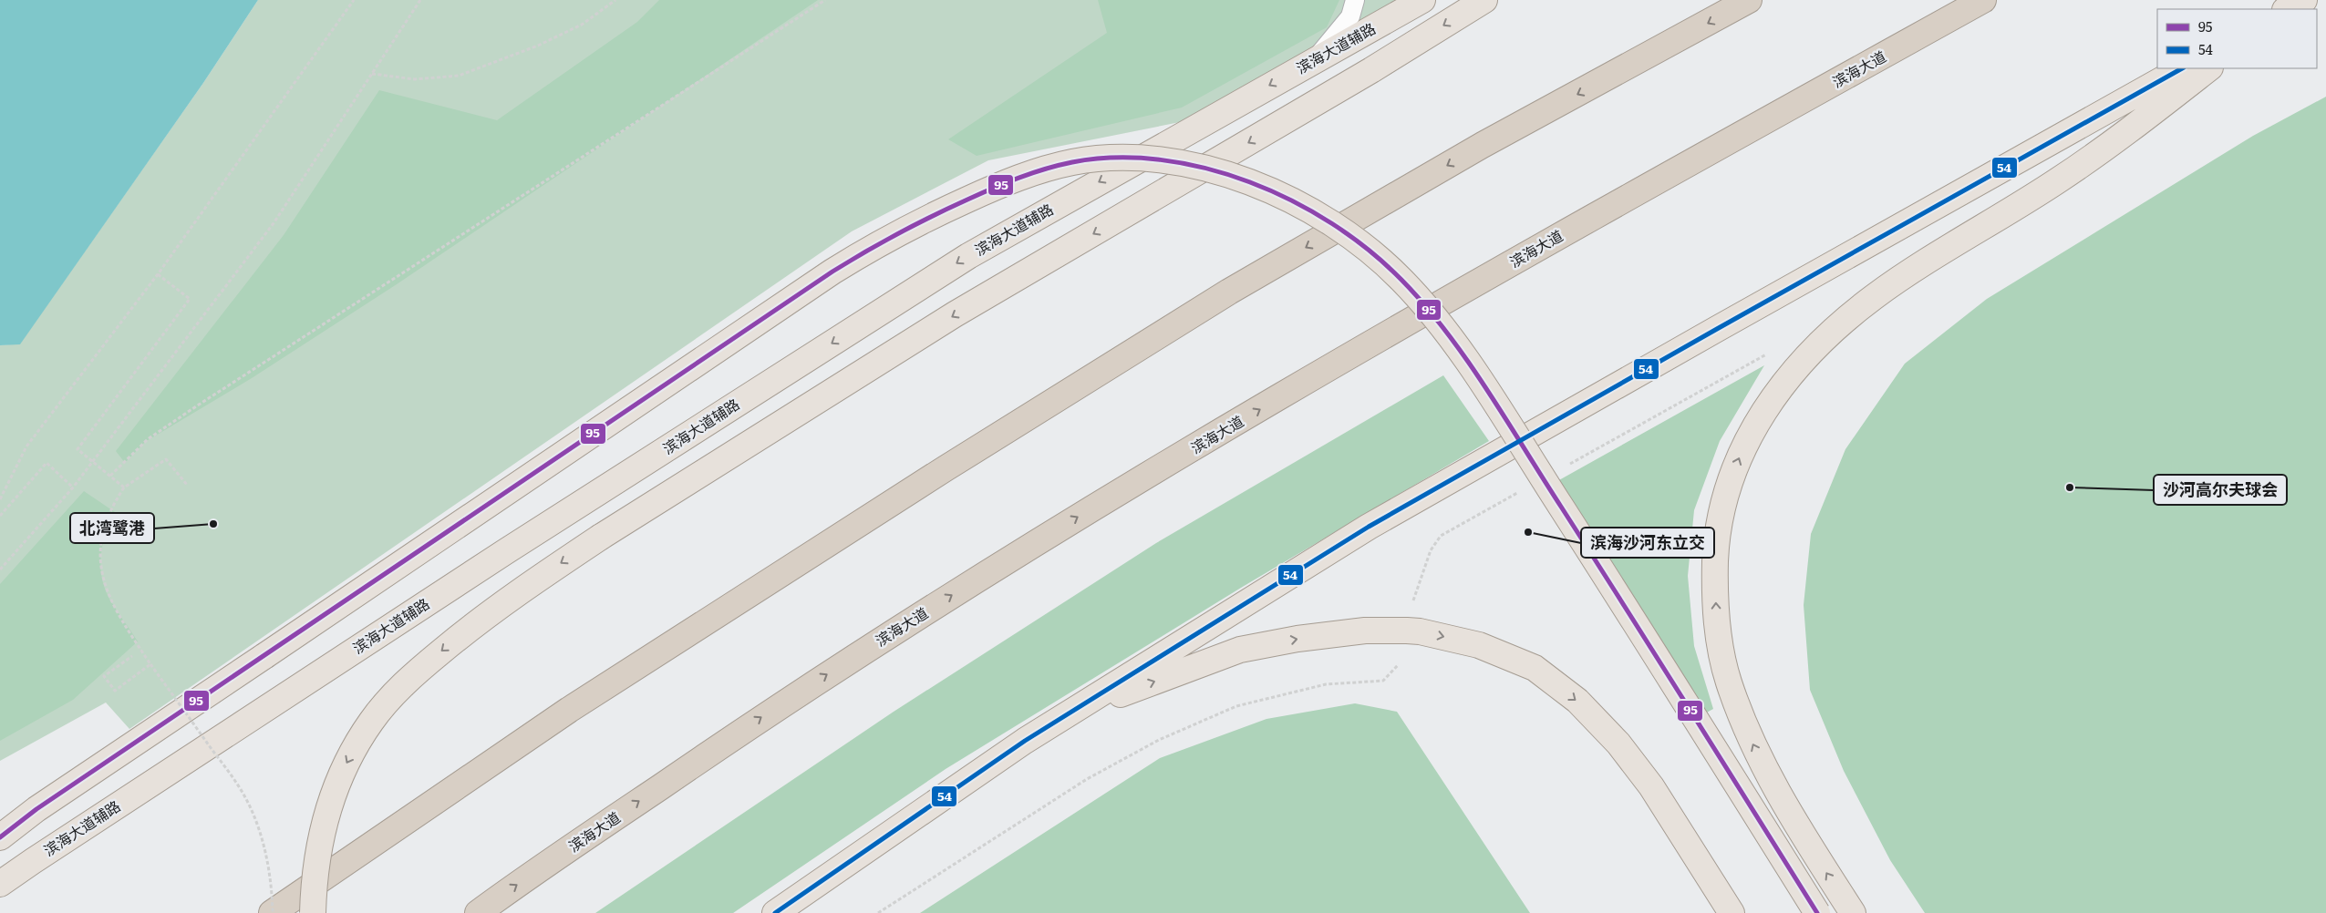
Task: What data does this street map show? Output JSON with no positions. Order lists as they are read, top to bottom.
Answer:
{
  "streets": {
    "highway": ["滨海大道"],
    "main road": ["滨海大道辅路"]
  },
  "places": ["沙河高尔夫球会", "北湾鹭港", "滨海沙河东立交"],
  "lines": ["transit line 54", "transit line 95"],
  "legend": ["95", "54"]
}
